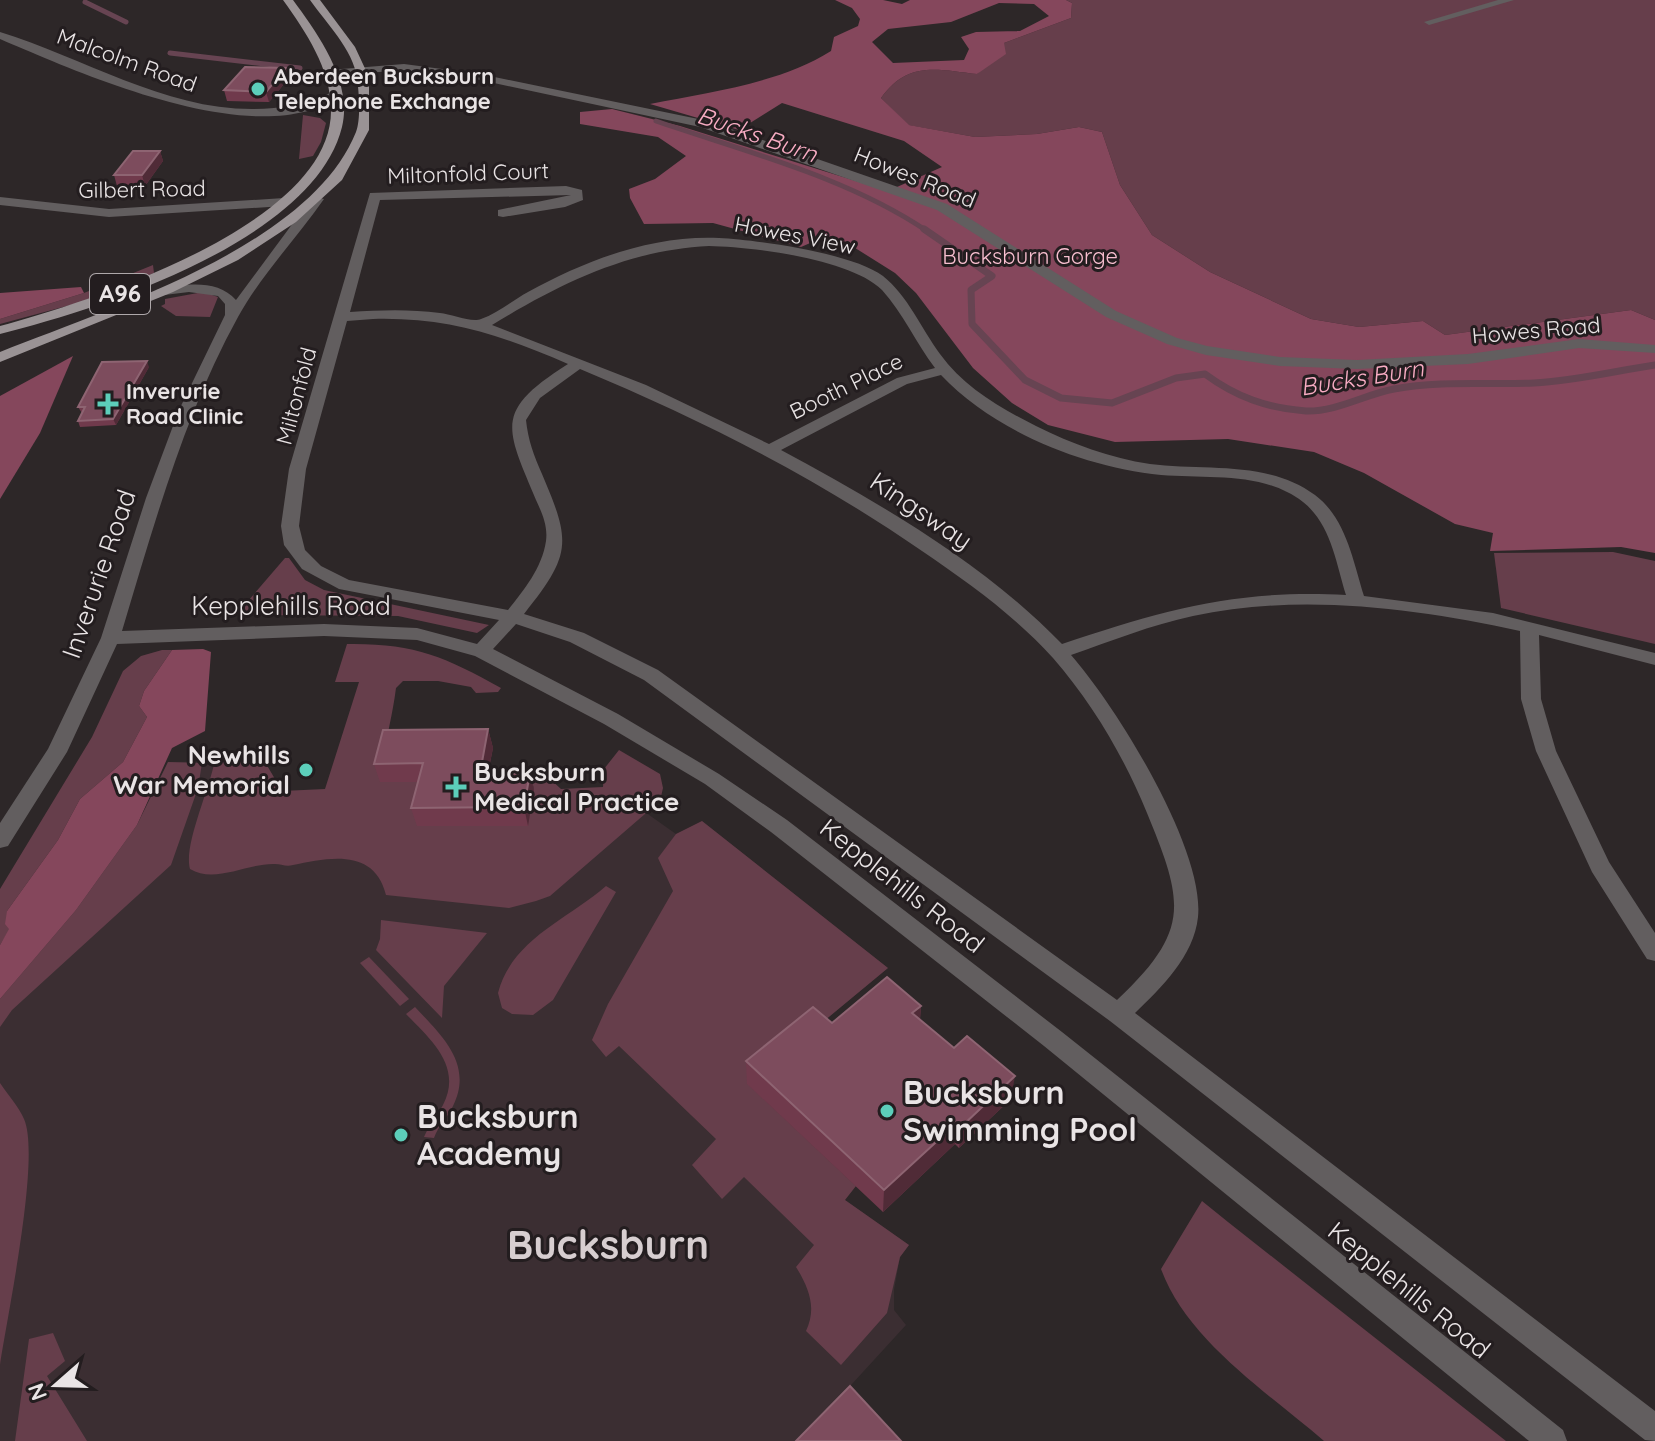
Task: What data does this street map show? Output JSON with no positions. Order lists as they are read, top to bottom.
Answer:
{
  "streets": {
    "main road": ["A96"],
    "street": [
      "Malcolm Road",
      "Miltonfold Court",
      "Howes Road",
      "Gilbert Road",
      "Howes View",
      "Booth Place",
      "Miltonfold",
      "Kingsway",
      "Inverurie Road",
      "Kepplehills Road"
    ]
  },
  "crossings": [
    ["Malcolm Road", "A96"],
    ["Miltonfold Court", "Miltonfold"],
    ["Howes Road", "A96"],
    ["Gilbert Road", "A96"],
    ["Howes View", "Booth Place"],
    ["Howes View", "Kingsway"],
    ["A96", "Inverurie Road"],
    ["Booth Place", "Kingsway"],
    ["Miltonfold", "Kingsway"],
    ["Miltonfold", "Kepplehills Road"],
    ["Kingsway", "Kepplehills Road"],
    ["Inverurie Road", "Kepplehills Road"]
  ],
  "districts": ["Bucksburn"],
  "water": ["Bucks Burn"],
  "parks": ["Bucksburn Gorge"],
  "places": {
    "other": [
      "Aberdeen Bucksburn Telephone Exchange",
      "Newhills War Memorial",
      "Bucksburn Swimming Pool",
      "Bucksburn Academy"
    ],
    "health": ["Inverurie Road Clinic", "Bucksburn Medical Practice"]
  },
  "north": "left"
}
